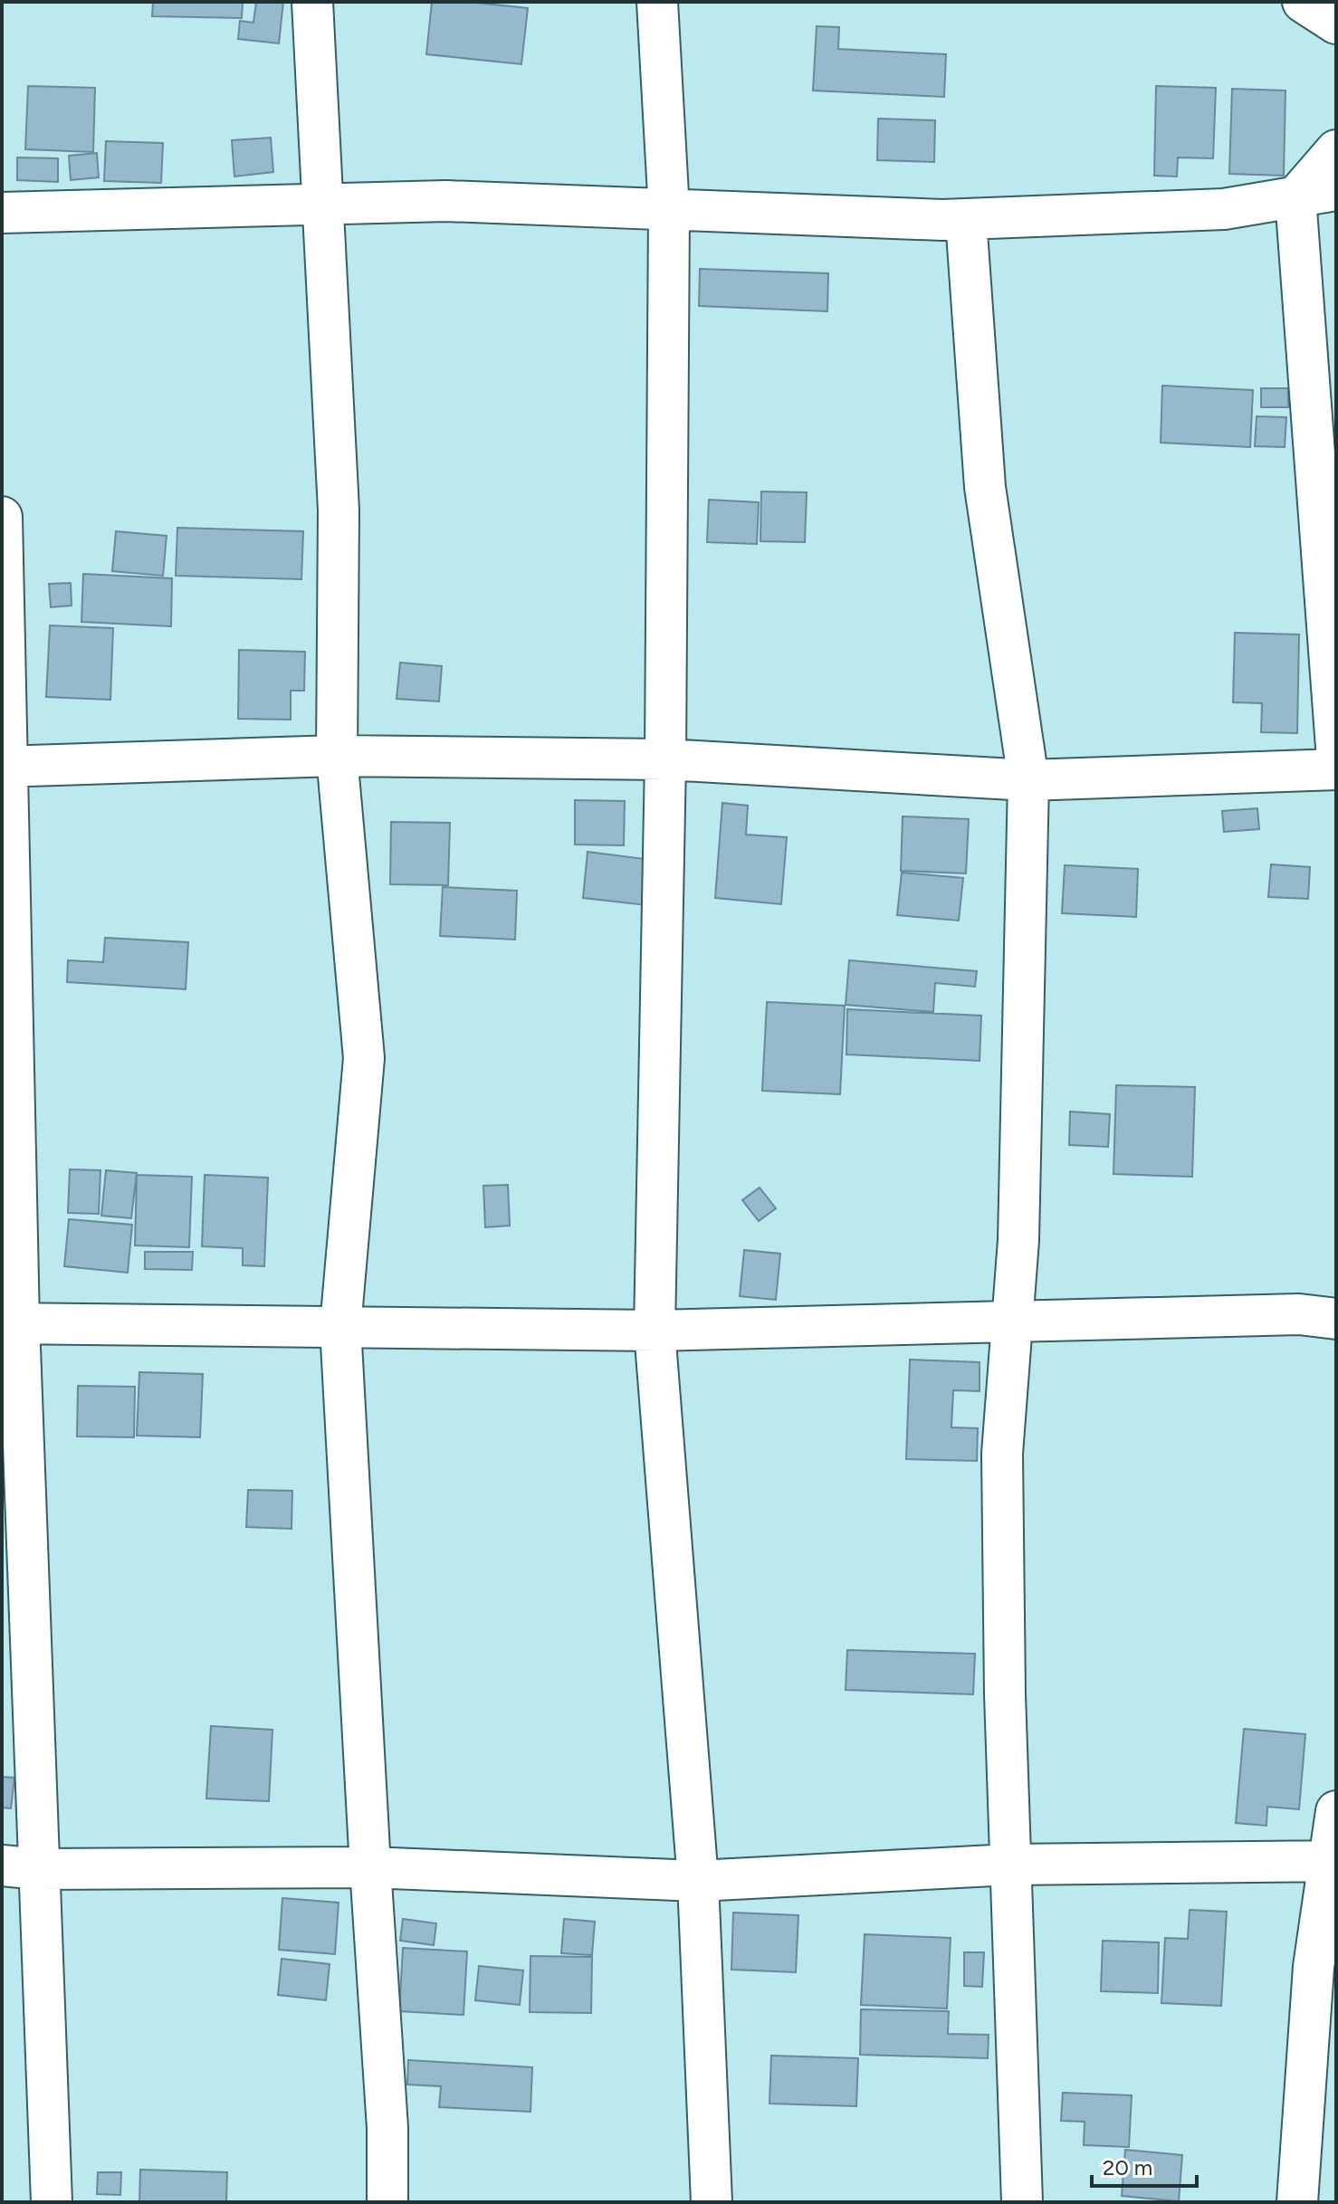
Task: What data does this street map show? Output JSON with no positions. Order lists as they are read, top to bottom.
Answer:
{
  "scale_bar": "20 m"
}
